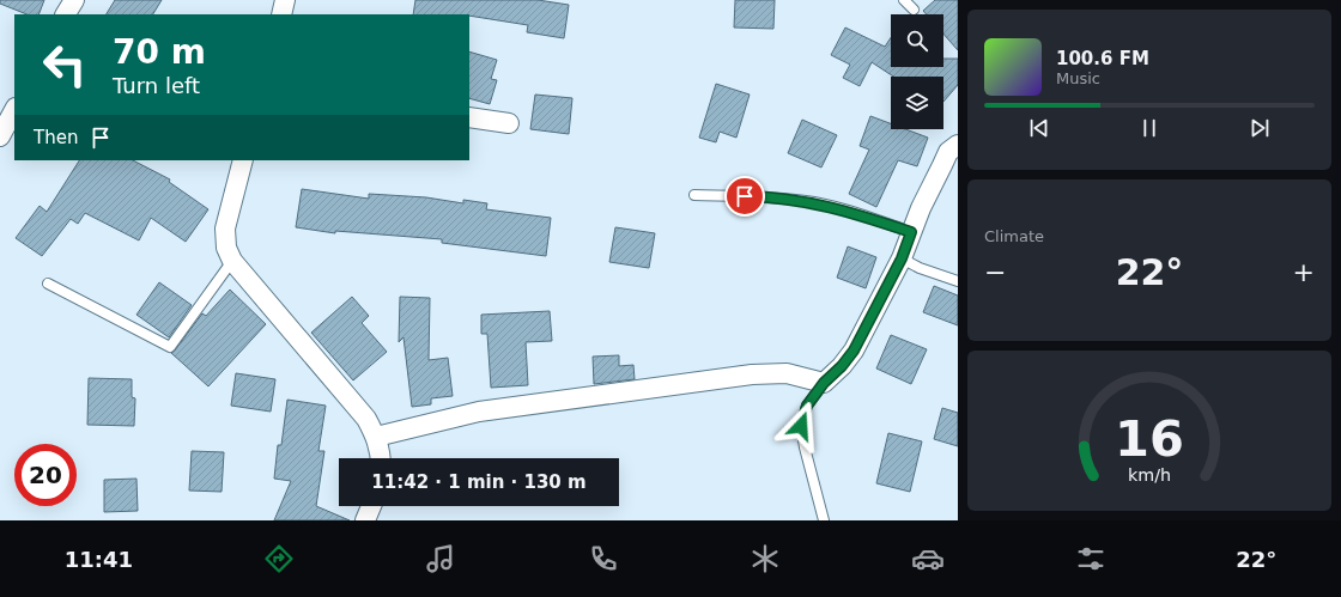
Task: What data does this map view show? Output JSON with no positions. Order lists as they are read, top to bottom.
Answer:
{
  "page": {
    "turn": ["70 m", "Turn left"],
    "song": ["100.6 FM", "Music"],
    "then": "Then",
    "tile": "Climate",
    "heat": ["−", "22°", "+"],
    "limit": "20",
    "trip": "11:42 · 1 min · 130 m",
    "tabs": ["11:41", "22°"],
    "gauge": ["16", "km/h"]
  }
}
